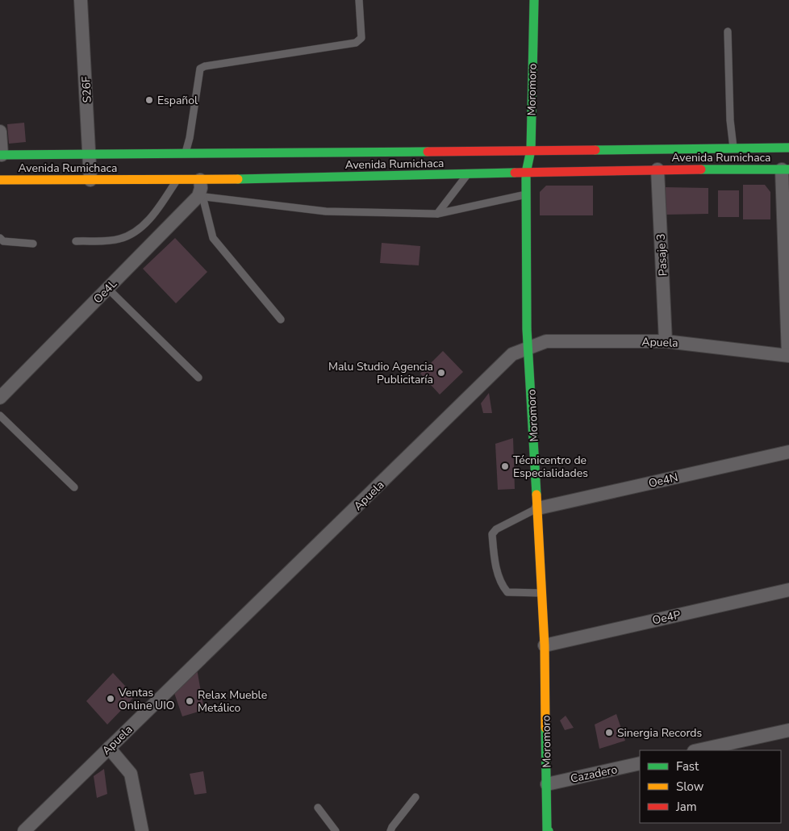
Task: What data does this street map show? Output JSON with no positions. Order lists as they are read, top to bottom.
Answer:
{
  "streets": {
    "street": [
      "S26F",
      "Moromoro",
      "Avenida Rumichaca",
      "Pasaje 3",
      "Oe4L",
      "Apuela",
      "Oe4N",
      "Oe4P",
      "Cazadero"
    ]
  },
  "crossings": [
    ["S26F", "Avenida Rumichaca"],
    ["Moromoro", "Avenida Rumichaca"],
    ["Moromoro", "Apuela"],
    ["Moromoro", "Oe4N"],
    ["Moromoro", "Oe4P"],
    ["Moromoro", "Cazadero"],
    ["Avenida Rumichaca", "Pasaje 3"],
    ["Pasaje 3", "Apuela"]
  ],
  "places": [
    "Español",
    "Malu Studio Agencia Publicitaría",
    "Técnicentro de Especialidades",
    "Ventas Online UIO",
    "Relax Mueble Metálico",
    "Sinergia Records"
  ],
  "legend": ["Fast", "Slow", "Jam"]
}
